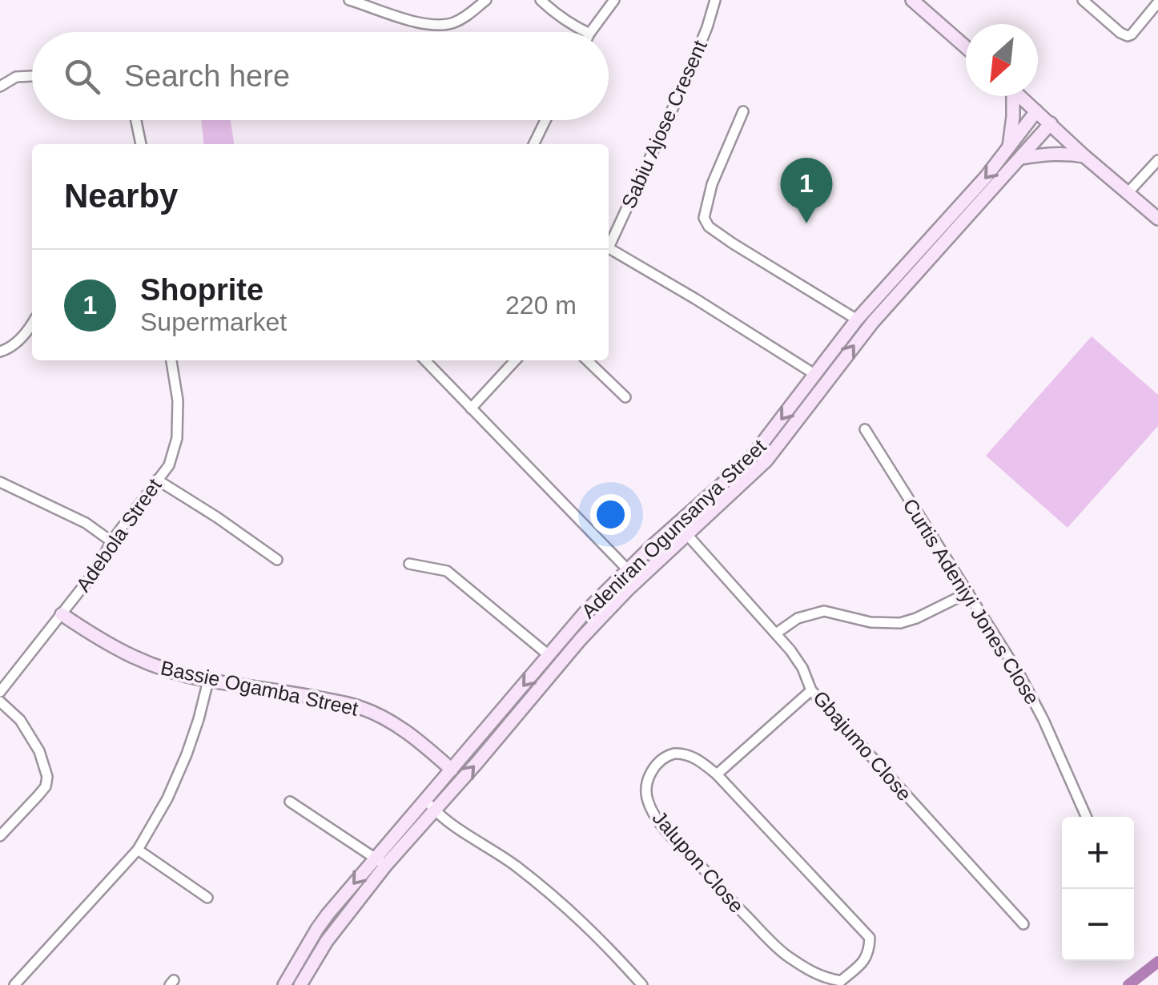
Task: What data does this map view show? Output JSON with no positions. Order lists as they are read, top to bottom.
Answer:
{
  "streets": {
    "main road": ["Adeniran Ogunsanya Street", "Bassie Ogamba Street"],
    "street": [
      "Sabiu Ajose Cresent",
      "Adebola Street",
      "Curtis Adeniyi Jones Close",
      "Gbajumo Close",
      "Jalupon Close"
    ]
  },
  "crossings": [
    ["Adeniran Ogunsanya Street", "Bassie Ogamba Street"],
    ["Adeniran Ogunsanya Street", "Gbajumo Close"],
    ["Adebola Street", "Bassie Ogamba Street"]
  ],
  "north": "bottom left",
  "page": {
    "search": "Search here",
    "heading": "Nearby",
    "pins": "1",
    "list": [
      {
        "mark": "1",
        "name": "Shoprite",
        "note": "Supermarket",
        "value": "220 m"
      }
    ],
    "map_buttons": ["+", "−"]
  }
}
